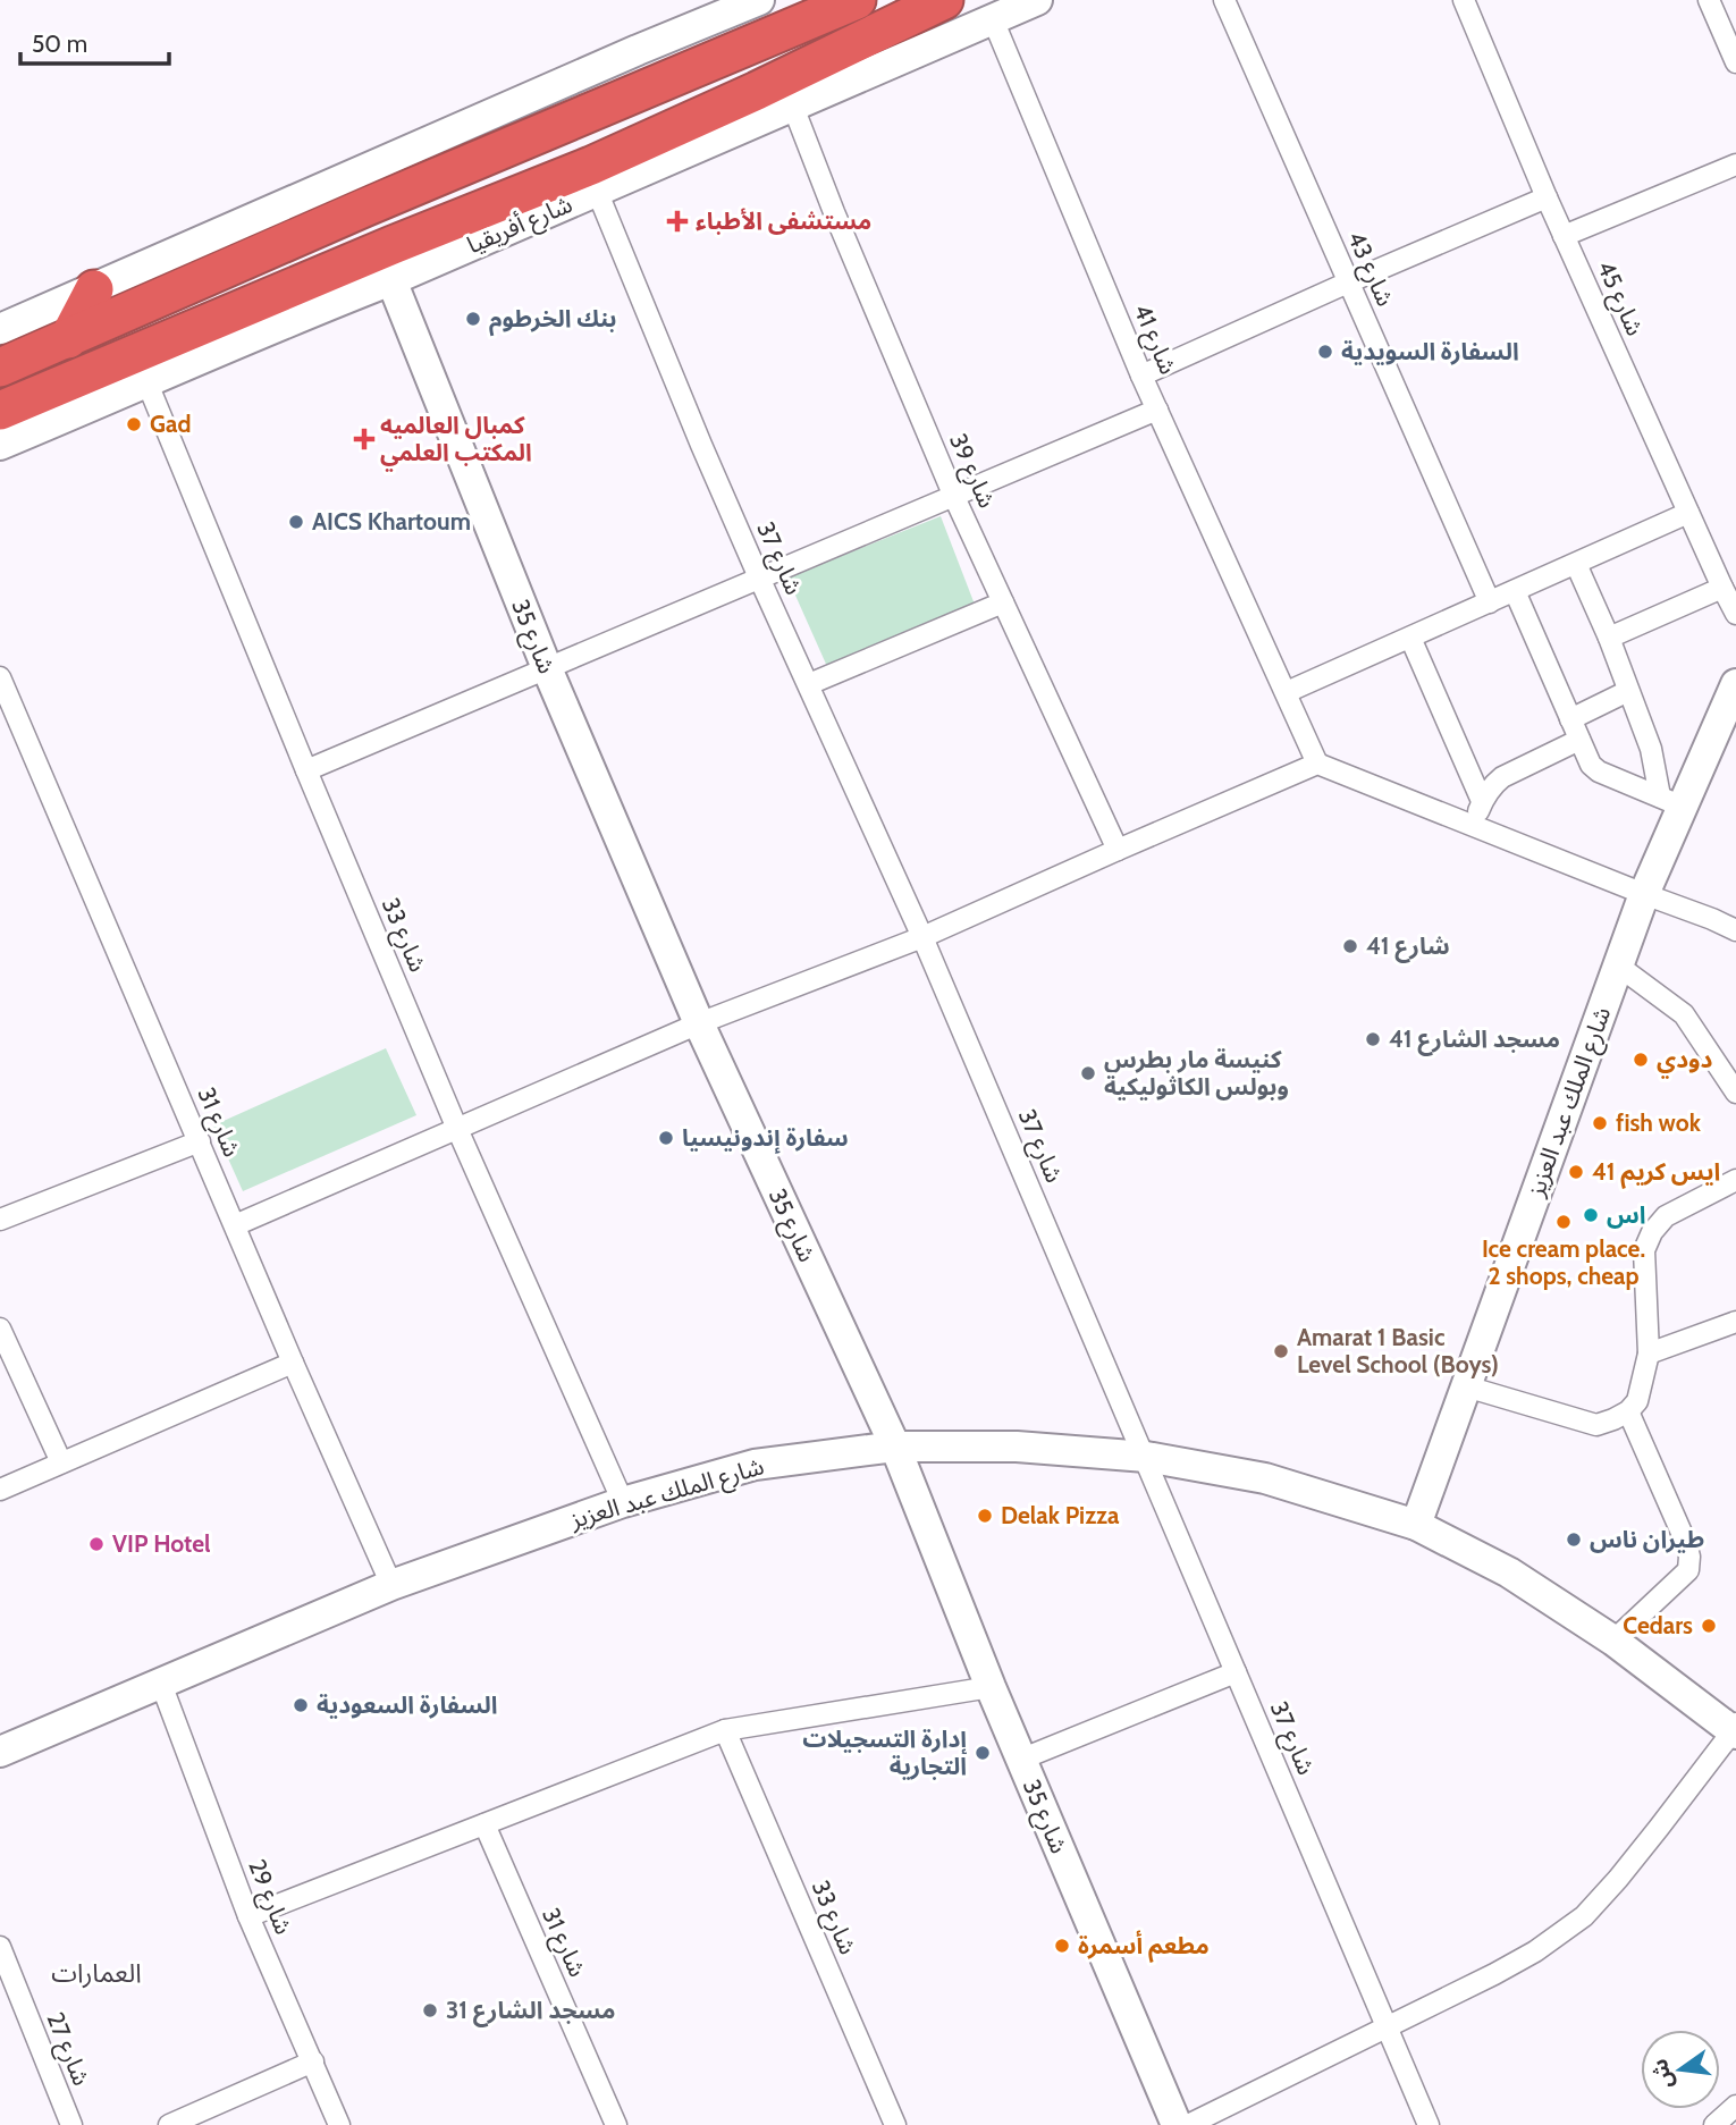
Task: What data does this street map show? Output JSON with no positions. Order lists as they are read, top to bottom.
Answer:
{
  "streets": {
    "highway": ["شارع أفريقيا"],
    "street": [
      "شارع 43",
      "شارع 45",
      "شارع 41",
      "شارع 39",
      "شارع 37",
      "شارع 35",
      "شارع 33",
      "شارع الملك عبد العزيز",
      "شارع 31",
      "شارع 29",
      "شارع 27"
    ]
  },
  "crossings": [
    ["شارع أفريقيا", "شارع 41"],
    ["شارع أفريقيا", "شارع 39"],
    ["شارع أفريقيا", "شارع 37"],
    ["شارع أفريقيا", "شارع 35"],
    ["شارع أفريقيا", "شارع 33"],
    ["شارع 37", "شارع الملك عبد العزيز"],
    ["شارع 35", "شارع الملك عبد العزيز"],
    ["شارع 33", "شارع الملك عبد العزيز"],
    ["شارع الملك عبد العزيز", "شارع 31"],
    ["شارع الملك عبد العزيز", "شارع 29"]
  ],
  "districts": ["العمارات"],
  "places": {
    "health": ["مستشفی الأطباء", "كمبال العالميه المكتب العلمي"],
    "other": [
      "بنك الخرطوم",
      "السفارة السويدية",
      "Gad",
      "AICS Khartoum",
      "شارع 41",
      "مسجد الشارع 41",
      "دودي",
      "كنيسة مار بطرس وبولس الكاثوليكية",
      "fish wok",
      "سفارة إندونيسيا",
      "41 ايس كريم",
      "اس",
      "Ice cream place. 2 shops, cheap",
      "Amarat 1 Basic Level School (Boys)",
      "Delak Pizza",
      "طيران ناس",
      "VIP Hotel",
      "Cedars",
      "السفارة السعودية",
      "إدارة التسجيلات التجارية",
      "مطعم أسمرة",
      "مسجد الشارع 31"
    ]
  },
  "scale_bar": "50 m",
  "north": "left"
}
